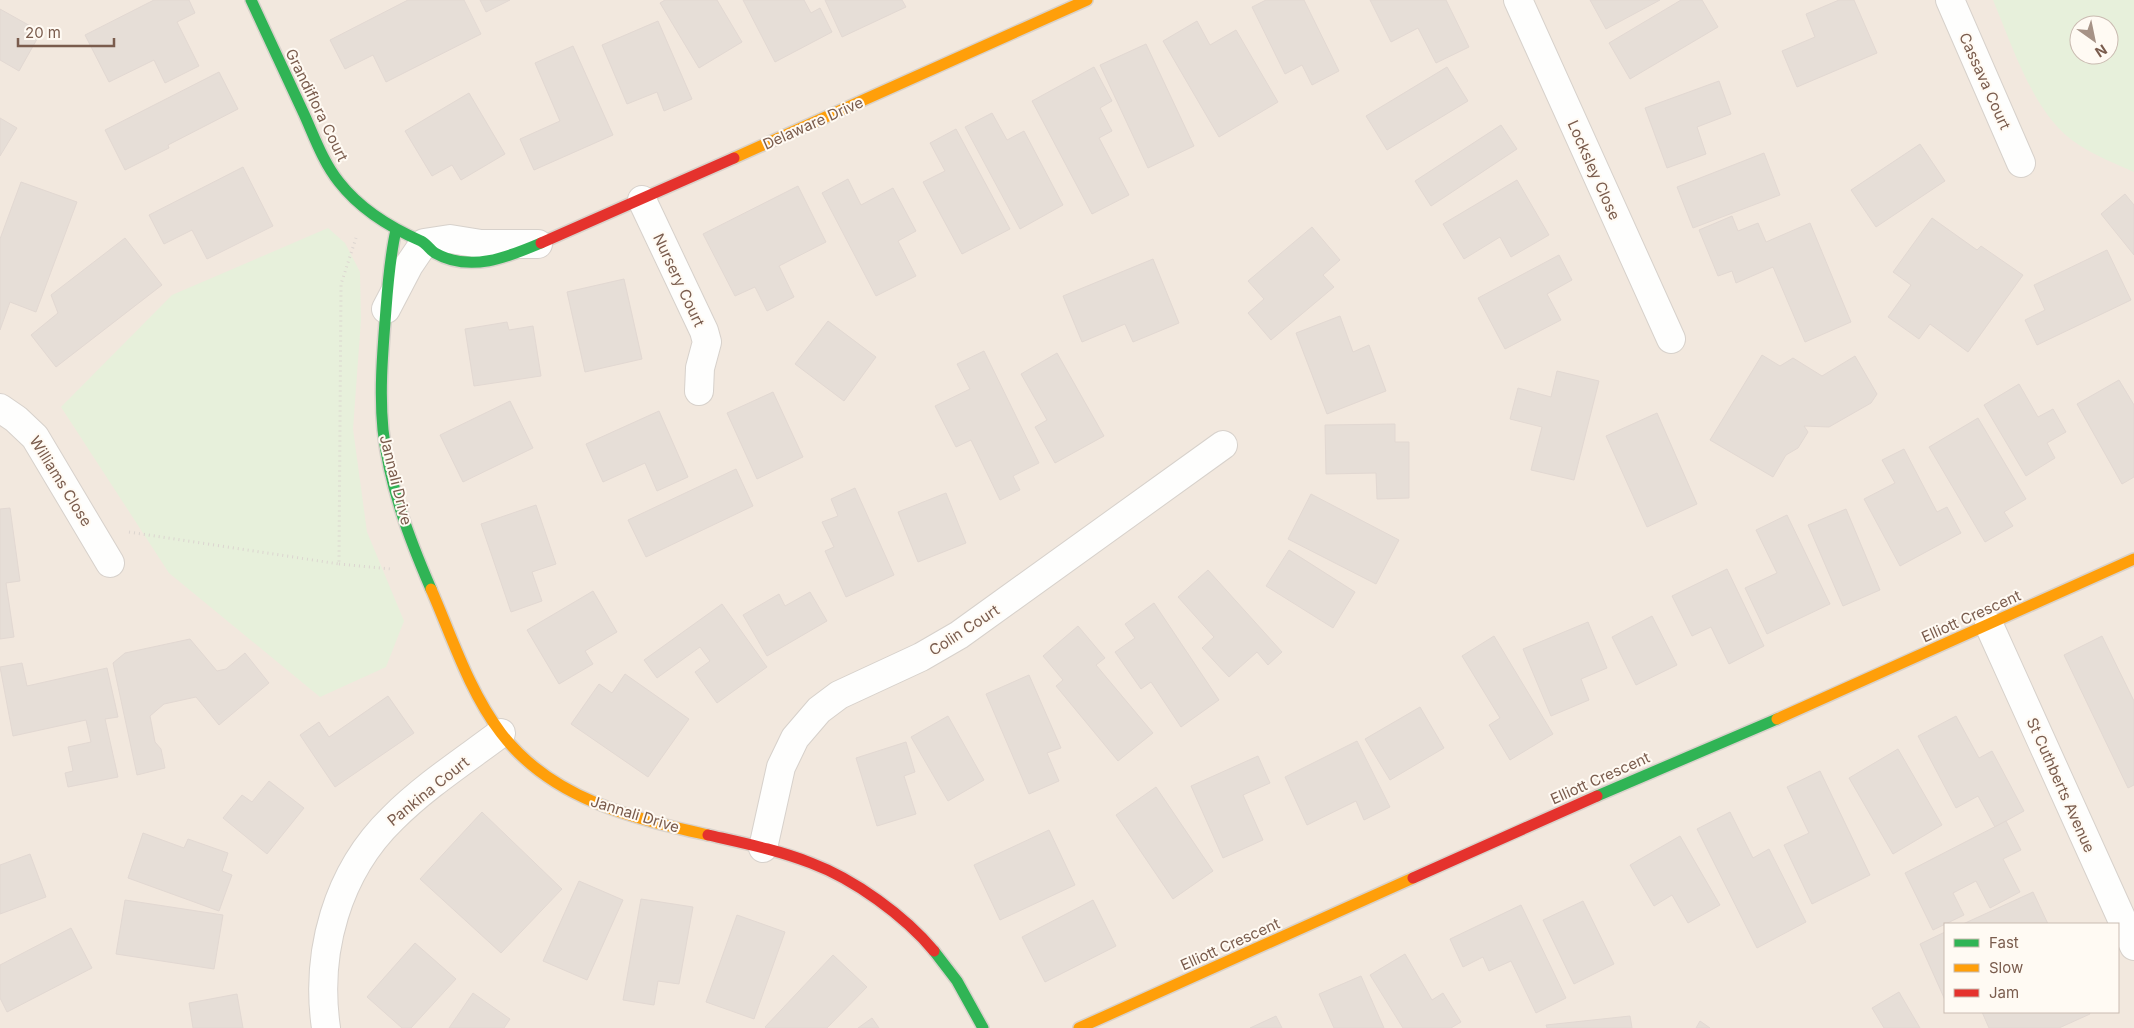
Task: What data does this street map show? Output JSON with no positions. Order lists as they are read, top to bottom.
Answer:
{
  "streets": {
    "street": [
      "Cassava Court",
      "Grandiflora Court",
      "Delaware Drive",
      "Locksley Close",
      "Nursery Court",
      "Jannali Drive",
      "Williams Close",
      "Elliott Crescent",
      "Colin Court",
      "St Cuthberts Avenue",
      "Pankina Court"
    ]
  },
  "crossings": [
    ["Grandiflora Court", "Delaware Drive"],
    ["Grandiflora Court", "Jannali Drive"],
    ["Delaware Drive", "Nursery Court"],
    ["Delaware Drive", "Jannali Drive"],
    ["Jannali Drive", "Colin Court"],
    ["Jannali Drive", "Pankina Court"],
    ["Elliott Crescent", "St Cuthberts Avenue"]
  ],
  "legend": ["Fast", "Slow", "Jam"],
  "scale_bar": "20 m",
  "north": "bottom right"
}
